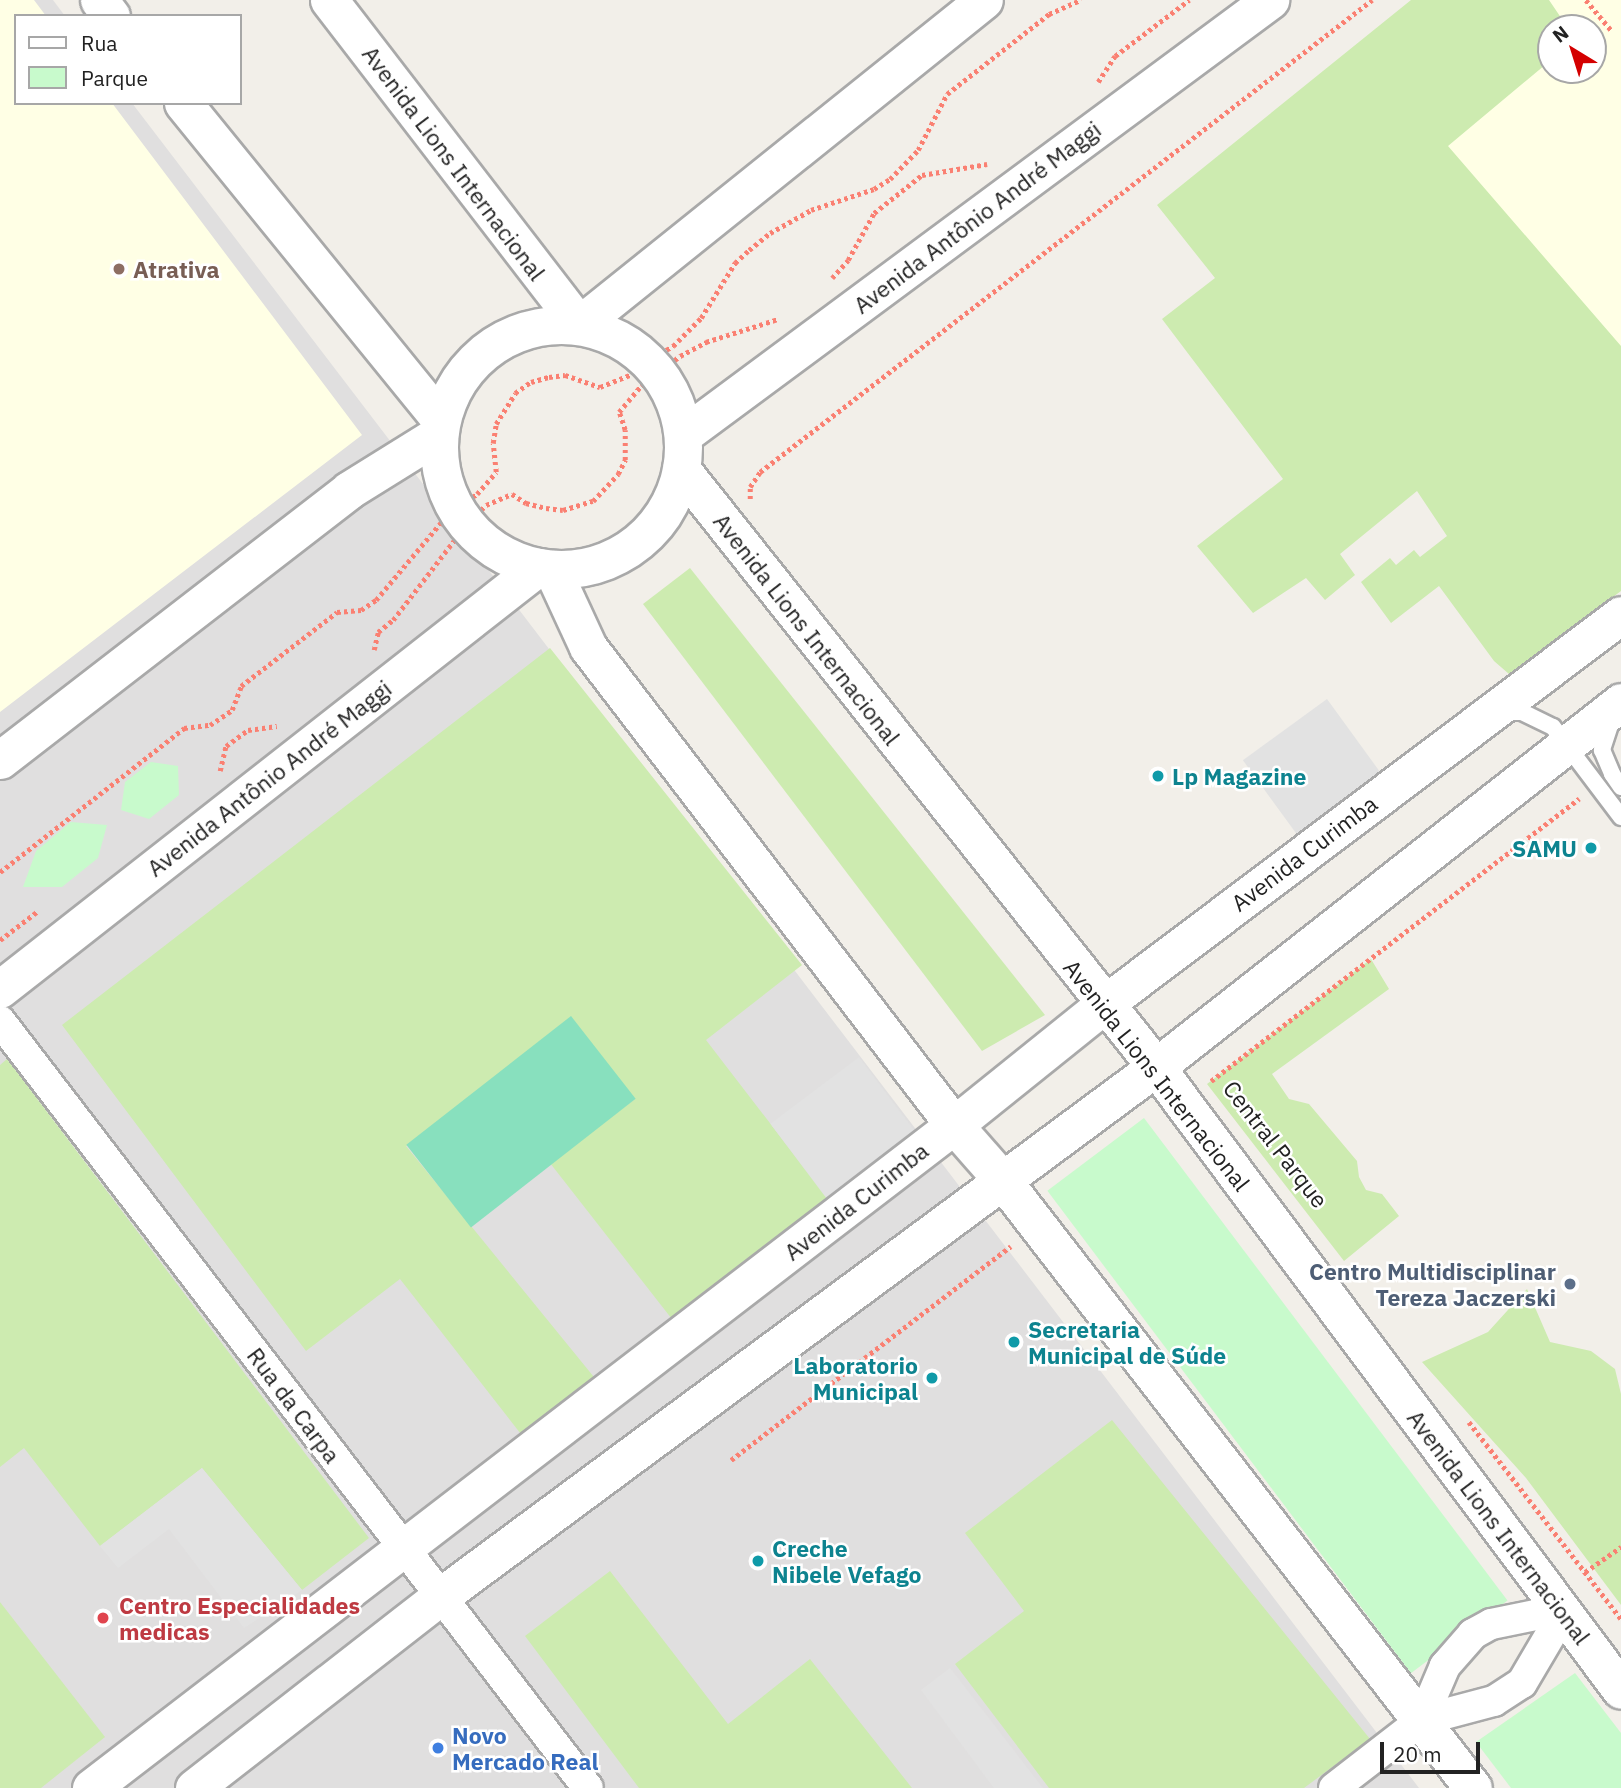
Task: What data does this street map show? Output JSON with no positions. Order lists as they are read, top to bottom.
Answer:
{
  "streets": {
    "street": [
      "Avenida Lions Internacional",
      "Avenida Antônio André Maggi",
      "Avenida Curimba",
      "Rua da Carpa"
    ],
    "path": ["Central Parque"]
  },
  "crossings": [
    ["Avenida Lions Internacional", "Avenida Antônio André Maggi"],
    ["Avenida Lions Internacional", "Avenida Curimba"],
    ["Avenida Curimba", "Rua da Carpa"]
  ],
  "places": [
    "Atrativa",
    "Lp Magazine",
    "SAMU",
    "Centro Multidisciplinar Tereza Jaczerski",
    "Secretaria Municipal de Súde",
    "Laboratorio Municipal",
    "Creche Nibele Vefago",
    "Centro Especialidades medicas",
    "Novo Mercado Real"
  ],
  "legend": ["Rua", "Parque"],
  "scale_bar": "20 m",
  "north": "top left"
}
